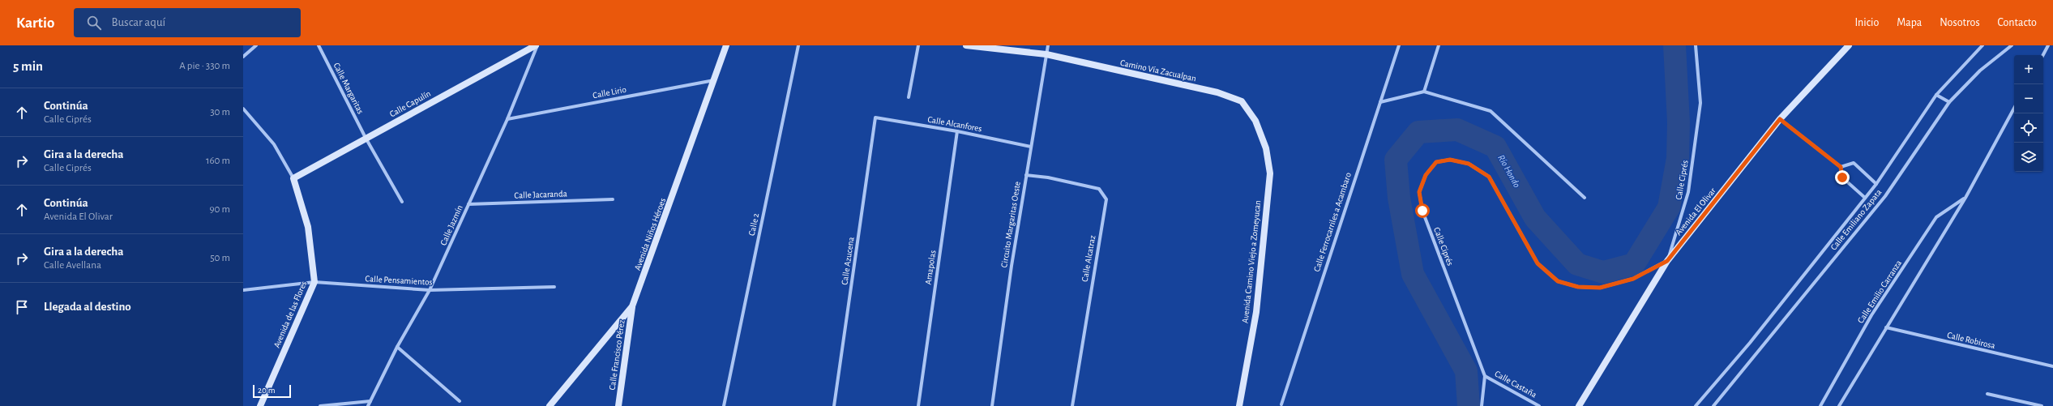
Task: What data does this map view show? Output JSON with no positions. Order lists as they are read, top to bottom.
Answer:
{
  "streets": {
    "street": [
      "Camino Vía Zacualpan",
      "Calle Margaritas",
      "Calle Lirio",
      "Calle Capulín",
      "Calle Alcanfores",
      "Calle Ciprés",
      "Calle Jacaranda",
      "Avenida El Olivar",
      "Calle Emiliano Zapata",
      "Calle Ferrocarriles a Acambaro",
      "Calle 2",
      "Circuito Margaritas Oeste",
      "Calle Jazmín",
      "Avenida Niños Héroes",
      "Calle Alcatraz",
      "Calle Azucena",
      "Avenida Camino Viejo a Zomeyucan",
      "Amapolas",
      "Calle Pensamientos",
      "Calle Emilio Carranza",
      "Avenida de las Flores",
      "Calle Robirosa",
      "Calle Francisco Pérez",
      "Calle Castaña"
    ]
  },
  "crossings": [
    ["Camino Vía Zacualpan", "Circuito Margaritas Oeste"],
    ["Camino Vía Zacualpan", "Avenida Camino Viejo a Zomeyucan"],
    ["Calle Margaritas", "Calle Capulín"],
    ["Calle Lirio", "Calle Jazmín"],
    ["Calle Lirio", "Avenida Niños Héroes"],
    ["Calle Capulín", "Calle Jazmín"],
    ["Calle Capulín", "Avenida de las Flores"],
    ["Calle Alcanfores", "Circuito Margaritas Oeste"],
    ["Calle Alcanfores", "Calle Azucena"],
    ["Calle Alcanfores", "Amapolas"],
    ["Calle Ciprés", "Avenida El Olivar"],
    ["Calle Ciprés", "Calle Castaña"],
    ["Calle Jacaranda", "Calle Jazmín"],
    ["Circuito Margaritas Oeste", "Calle Alcatraz"],
    ["Calle Jazmín", "Calle Pensamientos"],
    ["Avenida Niños Héroes", "Calle Francisco Pérez"],
    ["Calle Pensamientos", "Avenida de las Flores"]
  ],
  "water": ["Río Hondo"],
  "scale_bar": "20 m",
  "page": {
    "header": "Kartio",
    "search": "Buscar aquí",
    "nav": [
      "Inicio",
      "Mapa",
      "Nosotros",
      "Contacto"
    ],
    "heading": ["5 min", "A pie · 330 m"],
    "map_buttons": ["+", "−"],
    "list": [
      ["Continúa", "Calle Ciprés", "30 m"],
      ["Gira a la derecha", "Calle Ciprés", "160 m"],
      ["Continúa", "Avenida El Olivar", "90 m"],
      ["Gira a la derecha", "Calle Avellana", "50 m"],
      "Llegada al destino"
    ],
    "scale": "20 m"
  }
}
